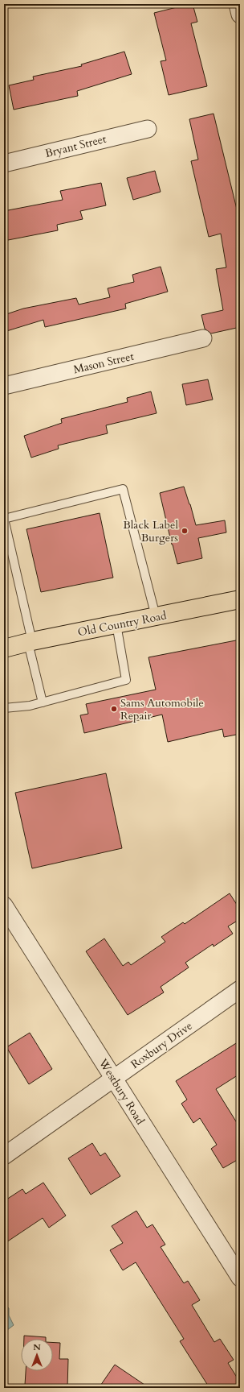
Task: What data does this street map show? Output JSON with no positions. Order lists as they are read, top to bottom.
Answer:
{
  "streets": {
    "main road": ["Old Country Road"],
    "street": [
      "Bryant Street",
      "Mason Street",
      "Roxbury Drive",
      "Westbury Road"
    ]
  },
  "crossings": [
    ["Roxbury Drive", "Westbury Road"]
  ],
  "places": ["Black Label Burgers", "Sams Automobile Repair"],
  "north": "top"
}
